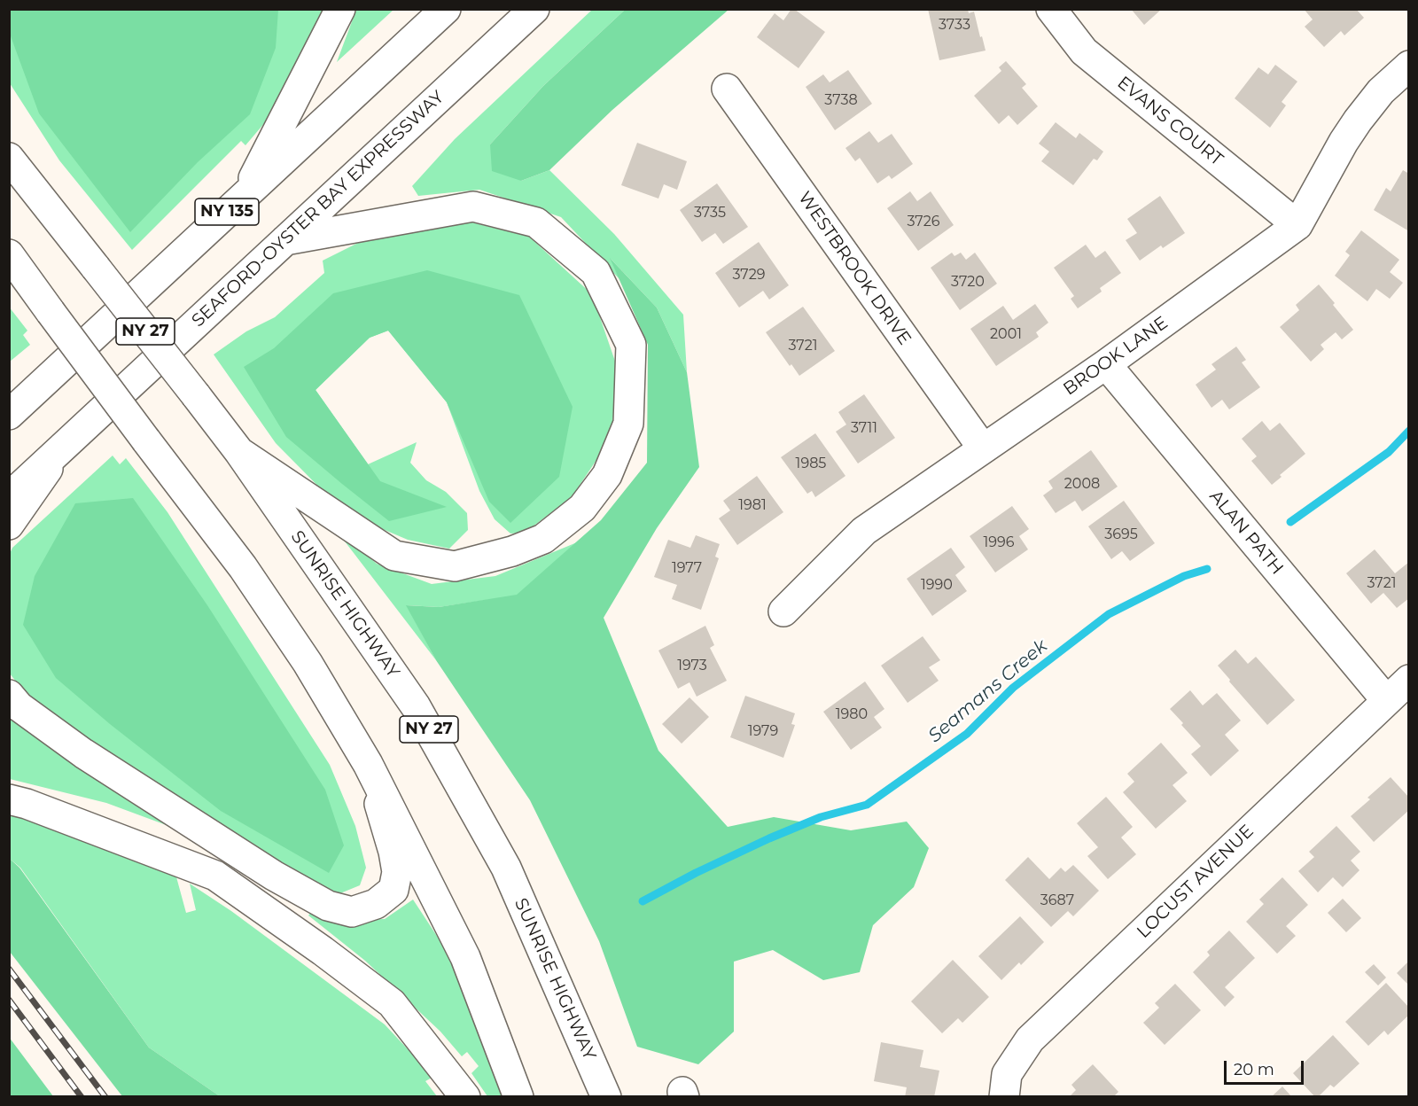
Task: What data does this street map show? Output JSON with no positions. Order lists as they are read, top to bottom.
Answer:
{
  "streets": {
    "main road": [
      "EVANS COURT",
      "SEAFORD-OYSTER BAY EXPRESSWAY",
      "NY 135",
      "WESTBROOK DRIVE",
      "NY 27",
      "BROOK LANE",
      "ALAN PATH",
      "SUNRISE HIGHWAY",
      "LOCUST AVENUE"
    ]
  },
  "crossings": [
    ["EVANS COURT", "BROOK LANE"],
    ["WESTBROOK DRIVE", "BROOK LANE"],
    ["BROOK LANE", "ALAN PATH"],
    ["ALAN PATH", "LOCUST AVENUE"]
  ],
  "water": ["Seamans Creek"],
  "house_numbers": [
    "3733",
    "3738",
    "3735",
    "3726",
    "3729",
    "3720",
    "2001",
    "3721",
    "3711",
    "1985",
    "2008",
    "1981",
    "3695",
    "1996",
    "1977",
    "3721",
    "1990",
    "1973",
    "1980",
    "1979",
    "3687"
  ],
  "scale_bar": "20 m"
}
